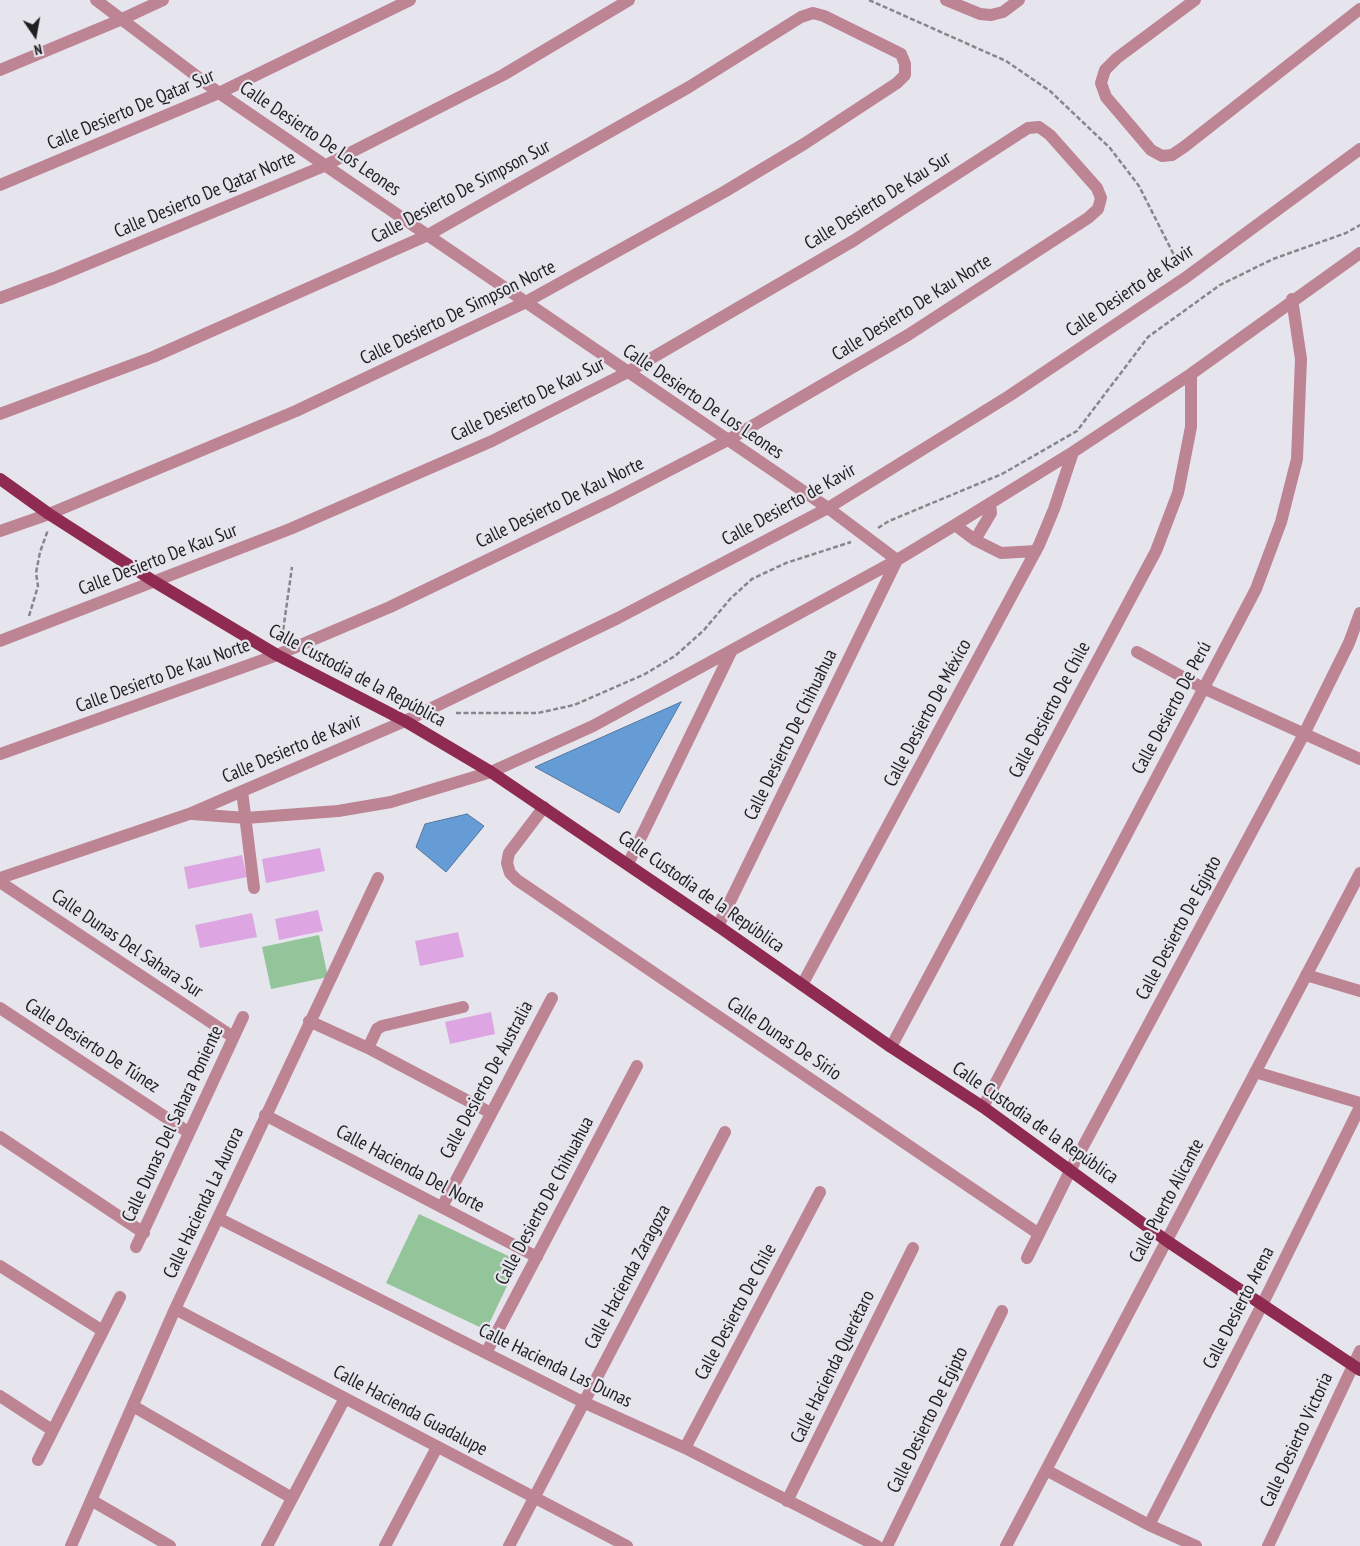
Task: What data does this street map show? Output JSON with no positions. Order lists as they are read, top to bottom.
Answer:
{
  "streets": {
    "main road": ["Calle Custodia de la República"],
    "street": [
      "Calle Desierto De Qatar Sur",
      "Calle Desierto De Los Leones",
      "Calle Desierto De Simpson Sur",
      "Calle Desierto De Qatar Norte",
      "Calle Desierto De Kau Sur",
      "Calle Desierto de Kavir",
      "Calle Desierto De Kau Norte",
      "Calle Desierto De Simpson Norte",
      "Calle Desierto De Perú",
      "Calle Desierto De Chile",
      "Calle Desierto De México",
      "Calle Desierto De Chihuahua",
      "Calle Desierto De Egipto",
      "Calle Dunas Del Sahara Sur",
      "Calle Dunas De Sirio",
      "Calle Desierto De Túnez",
      "Calle Desierto De Australia",
      "Calle Dunas Del Sahara Poniente",
      "Calle Hacienda Del Norte",
      "Calle Puerto Alicante",
      "Calle Hacienda La Aurora",
      "Calle Hacienda Zaragoza",
      "Calle Desierto Arena",
      "Calle Hacienda Las Dunas",
      "Calle Hacienda Querétaro",
      "Calle Hacienda Guadalupe",
      "Calle Desierto Victoria"
    ]
  },
  "crossings": [
    ["Calle Desierto De Qatar Sur", "Calle Desierto De Los Leones"],
    ["Calle Desierto De Los Leones", "Calle Desierto De Simpson Sur"],
    ["Calle Desierto De Los Leones", "Calle Desierto De Qatar Norte"],
    ["Calle Desierto De Los Leones", "Calle Desierto De Kau Sur"],
    ["Calle Desierto De Los Leones", "Calle Desierto de Kavir"],
    ["Calle Desierto De Los Leones", "Calle Desierto De Kau Norte"],
    ["Calle Desierto De Los Leones", "Calle Desierto De Simpson Norte"],
    ["Calle Desierto De Los Leones", "Calle Desierto De Chihuahua"],
    ["Calle Desierto De Simpson Sur", "Calle Desierto De Simpson Norte"],
    ["Calle Desierto De Kau Sur", "Calle Desierto De Kau Norte"],
    ["Calle Desierto De Kau Sur", "Calle Custodia de la República"],
    ["Calle Desierto de Kavir", "Calle Custodia de la República"],
    ["Calle Desierto de Kavir", "Calle Desierto De Perú"],
    ["Calle Desierto de Kavir", "Calle Desierto De Chile"],
    ["Calle Desierto de Kavir", "Calle Desierto De México"],
    ["Calle Desierto de Kavir", "Calle Desierto De Chihuahua"],
    ["Calle Desierto De Kau Norte", "Calle Custodia de la República"],
    ["Calle Desierto De Simpson Norte", "Calle Custodia de la República"],
    ["Calle Custodia de la República", "Calle Desierto De Perú"],
    ["Calle Custodia de la República", "Calle Desierto De Chile"],
    ["Calle Custodia de la República", "Calle Desierto De México"],
    ["Calle Custodia de la República", "Calle Desierto De Chihuahua"],
    ["Calle Custodia de la República", "Calle Desierto De Egipto"],
    ["Calle Custodia de la República", "Calle Dunas De Sirio"],
    ["Calle Custodia de la República", "Calle Puerto Alicante"],
    ["Calle Custodia de la República", "Calle Desierto Arena"],
    ["Calle Custodia de la República", "Calle Desierto Victoria"],
    ["Calle Desierto De Chile", "Calle Hacienda Las Dunas"],
    ["Calle Desierto De Chihuahua", "Calle Hacienda Del Norte"],
    ["Calle Desierto De Chihuahua", "Calle Hacienda Las Dunas"],
    ["Calle Desierto De Egipto", "Calle Dunas De Sirio"],
    ["Calle Dunas Del Sahara Sur", "Calle Dunas Del Sahara Poniente"],
    ["Calle Desierto De Túnez", "Calle Dunas Del Sahara Poniente"],
    ["Calle Desierto De Australia", "Calle Hacienda Del Norte"],
    ["Calle Hacienda Del Norte", "Calle Hacienda La Aurora"],
    ["Calle Hacienda La Aurora", "Calle Hacienda Las Dunas"],
    ["Calle Hacienda La Aurora", "Calle Hacienda Guadalupe"],
    ["Calle Hacienda Zaragoza", "Calle Hacienda Las Dunas"],
    ["Calle Hacienda Zaragoza", "Calle Hacienda Guadalupe"],
    ["Calle Hacienda Las Dunas", "Calle Hacienda Querétaro"]
  ],
  "north": "bottom"
}
